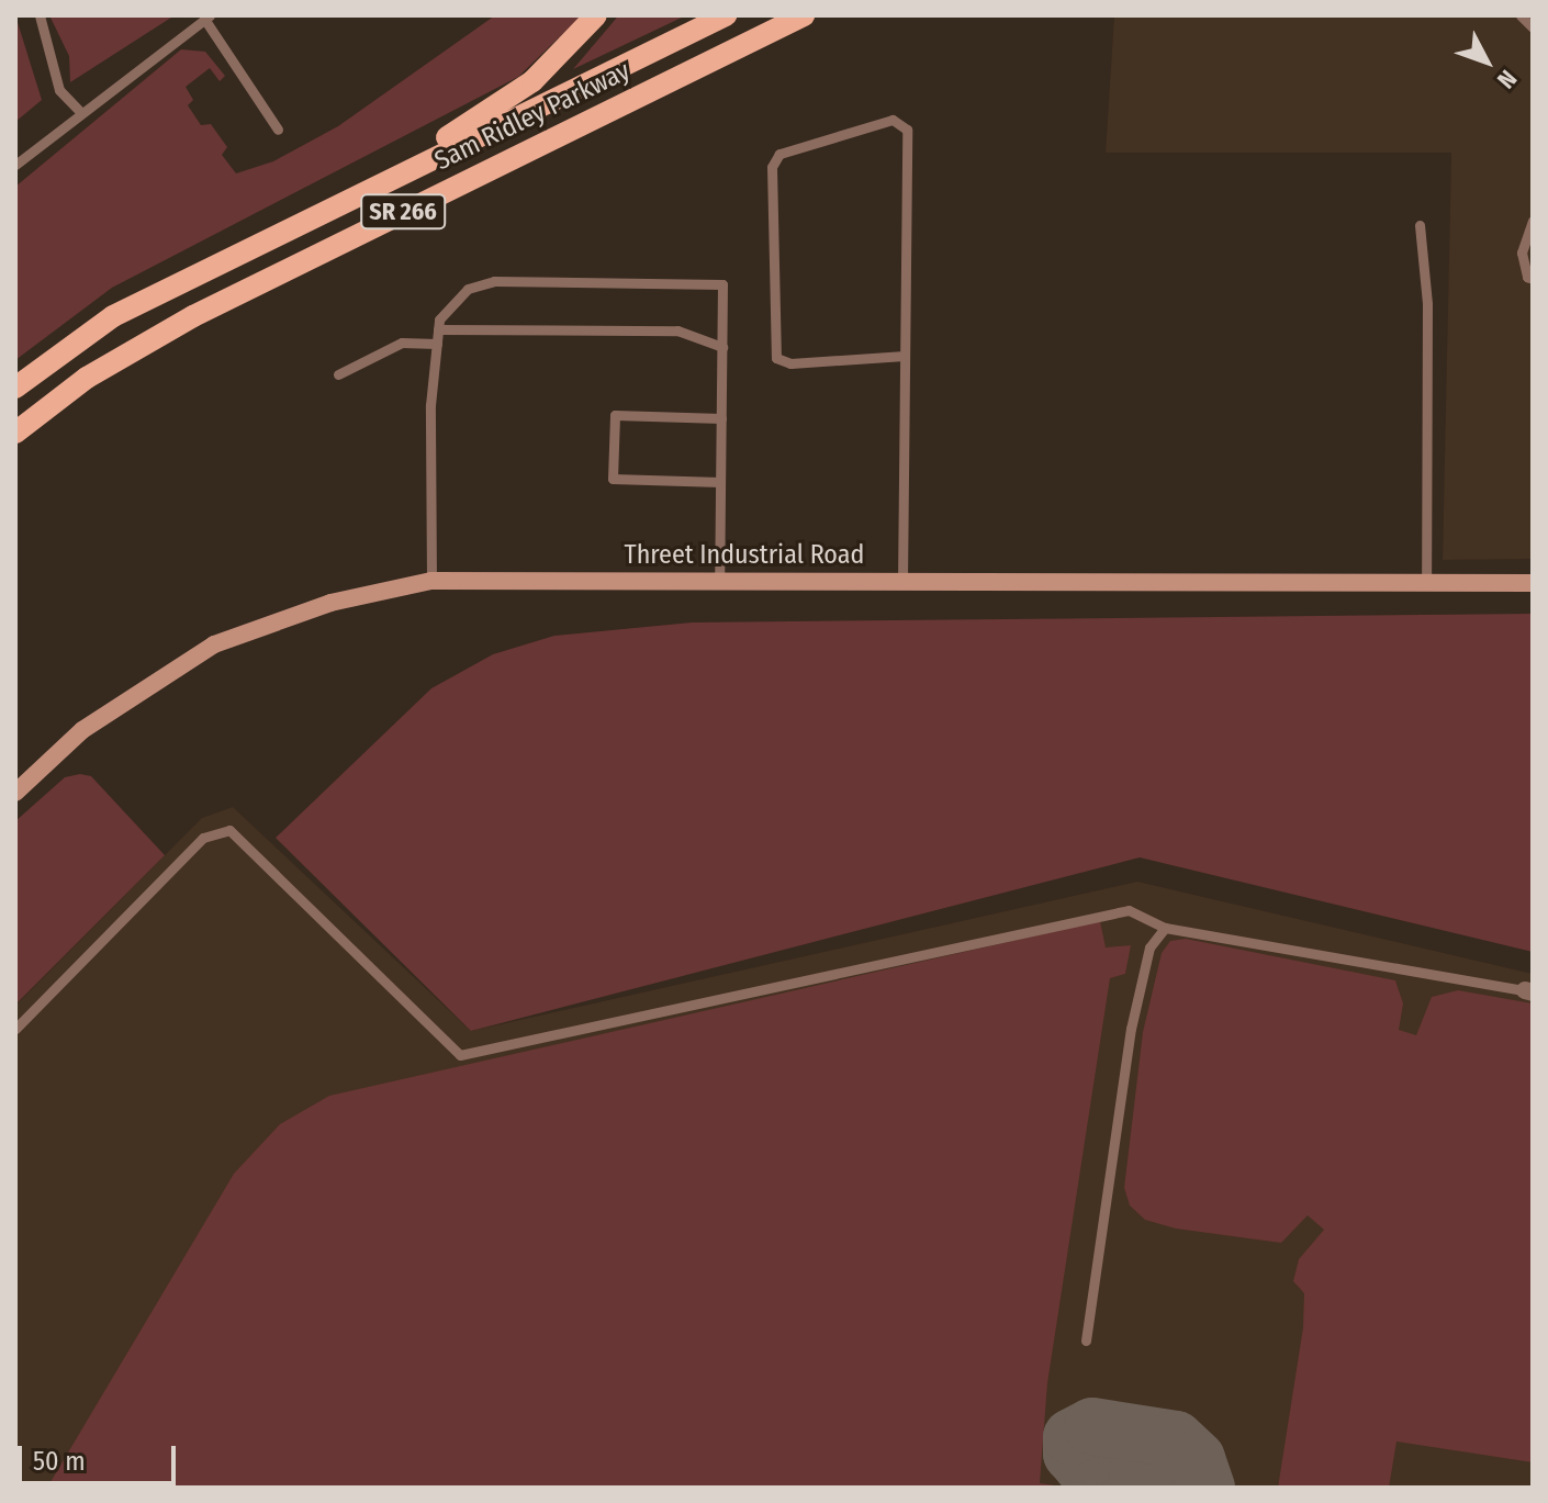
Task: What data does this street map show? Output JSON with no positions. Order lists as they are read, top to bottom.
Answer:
{
  "streets": {
    "main road": ["Sam Ridley Parkway", "SR 266"],
    "street": ["Threet Industrial Road"]
  },
  "scale_bar": "50 m",
  "north": "bottom right"
}
